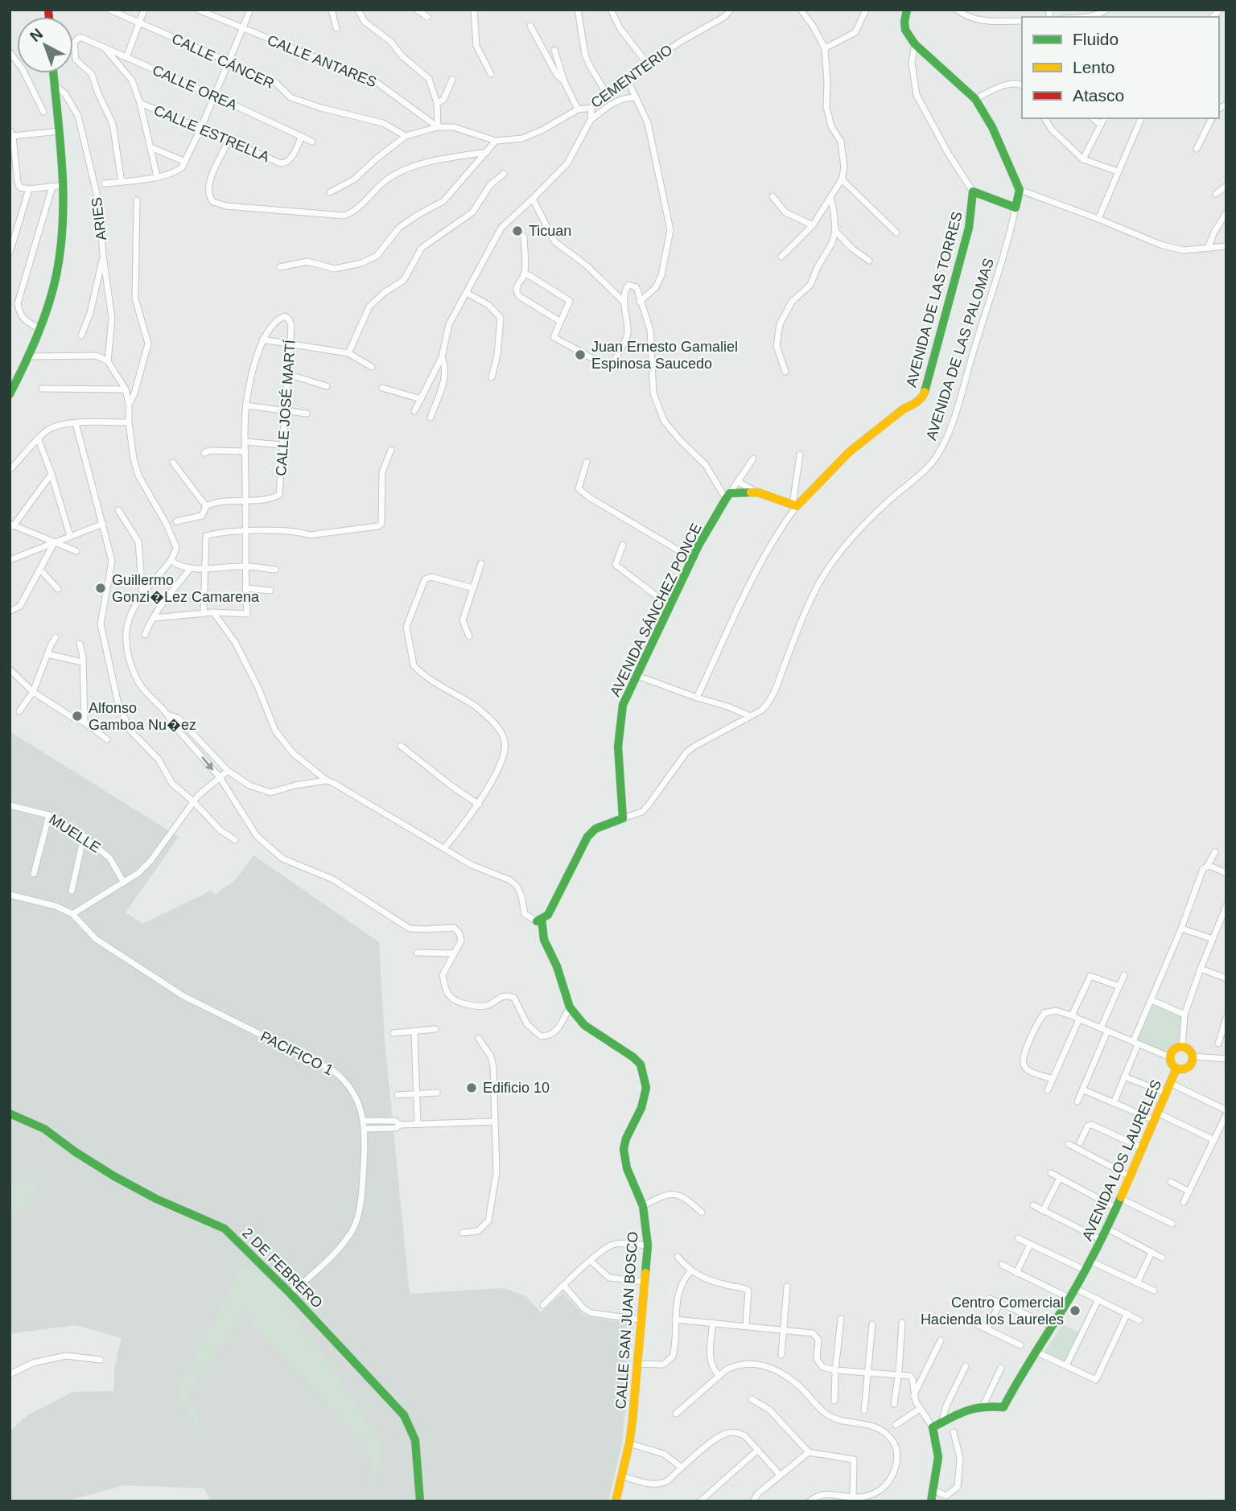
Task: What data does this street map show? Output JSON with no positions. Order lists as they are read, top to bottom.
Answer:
{
  "streets": {
    "street": [
      "CALLE CÁNCER",
      "CALLE ANTARES",
      "CEMENTERIO",
      "CALLE OREA",
      "CALLE ESTRELLA",
      "ARIES",
      "AVENIDA DE LAS TORRES",
      "AVENIDA DE LAS PALOMAS",
      "CALLE JOSÉ MARTÍ",
      "AVENIDA SÁNCHEZ PONCE",
      "MUELLE",
      "PACIFICO 1",
      "AVENIDA LOS LAURELES",
      "2 DE FEBRERO",
      "CALLE SAN JUAN BOSCO"
    ]
  },
  "crossings": [
    ["CALLE OREA", "CALLE ESTRELLA"],
    ["AVENIDA DE LAS PALOMAS", "AVENIDA SÁNCHEZ PONCE"],
    ["AVENIDA DE LAS PALOMAS", "CALLE SAN JUAN BOSCO"],
    ["PACIFICO 1", "2 DE FEBRERO"]
  ],
  "places": [
    "Ticuan",
    "Juan Ernesto Gamaliel Espinosa Saucedo",
    "Guillermo Gonzi�Lez Camarena",
    "Alfonso Gamboa Nu�ez",
    "Edificio 10",
    "Centro Comercial Hacienda los Laureles"
  ],
  "legend": ["Fluido", "Lento", "Atasco"],
  "north": "top left"
}
